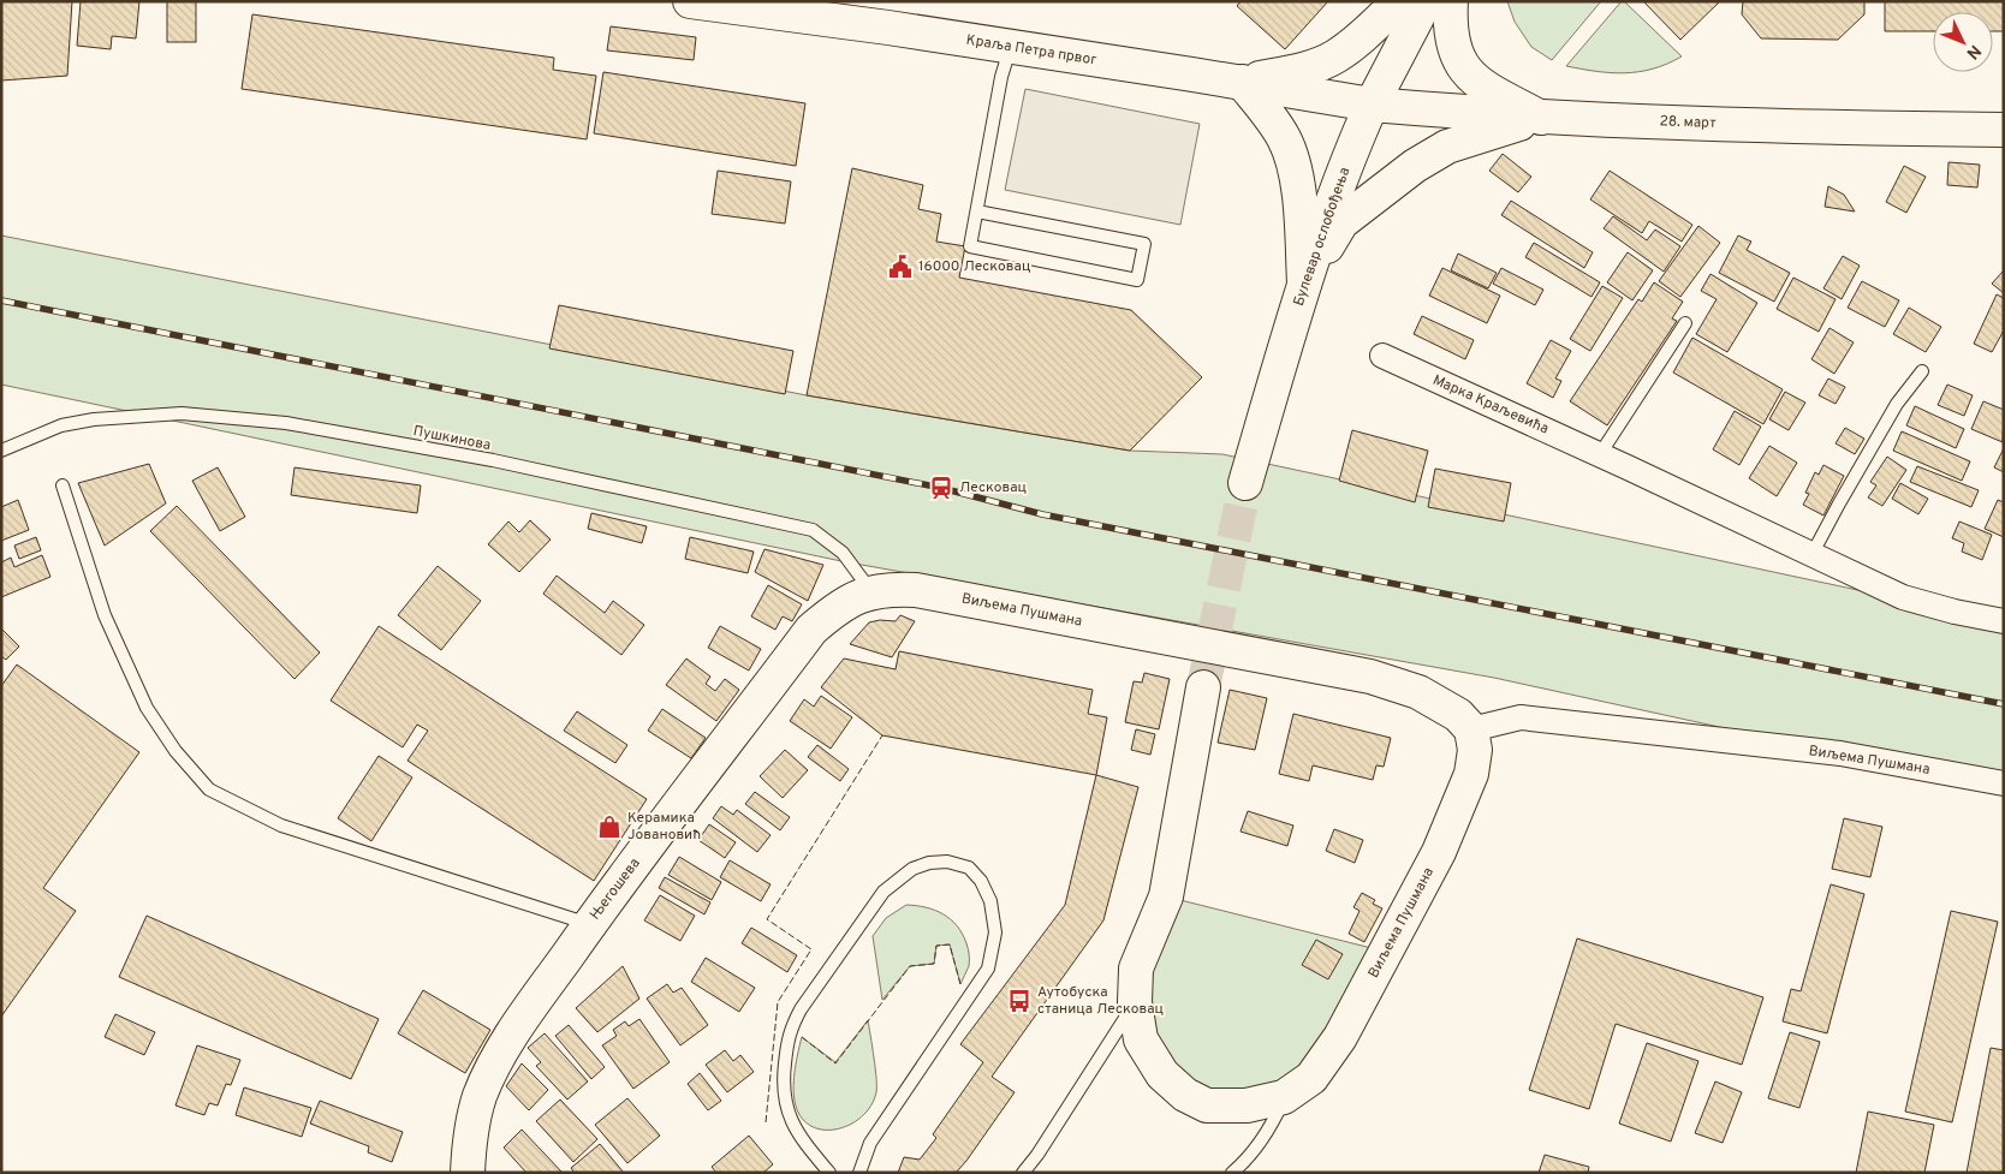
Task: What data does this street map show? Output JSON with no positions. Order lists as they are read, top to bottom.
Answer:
{
  "streets": {
    "street": [
      "Краља Петра првог",
      "28. март",
      "Булевар ослобођења",
      "Марка Краљевића",
      "Виљема Пушмана",
      "Његошева"
    ],
    "lane": ["Пушкинова"]
  },
  "crossings": [
    ["Краља Петра првог", "28. март"],
    ["Краља Петра првог", "Булевар ослобођења"],
    ["28. март", "Булевар ослобођења"],
    ["Пушкинова", "Виљема Пушмана"],
    ["Пушкинова", "Његошева"],
    ["Виљема Пушмана", "Његошева"]
  ],
  "places": {
    "public building": ["16000 Лесковац"],
    "station": ["Лесковац"],
    "shop": ["Керамика Јовановић"],
    "bus stop": ["Аутобуска станица Лесковац"]
  },
  "north": "bottom right"
}
